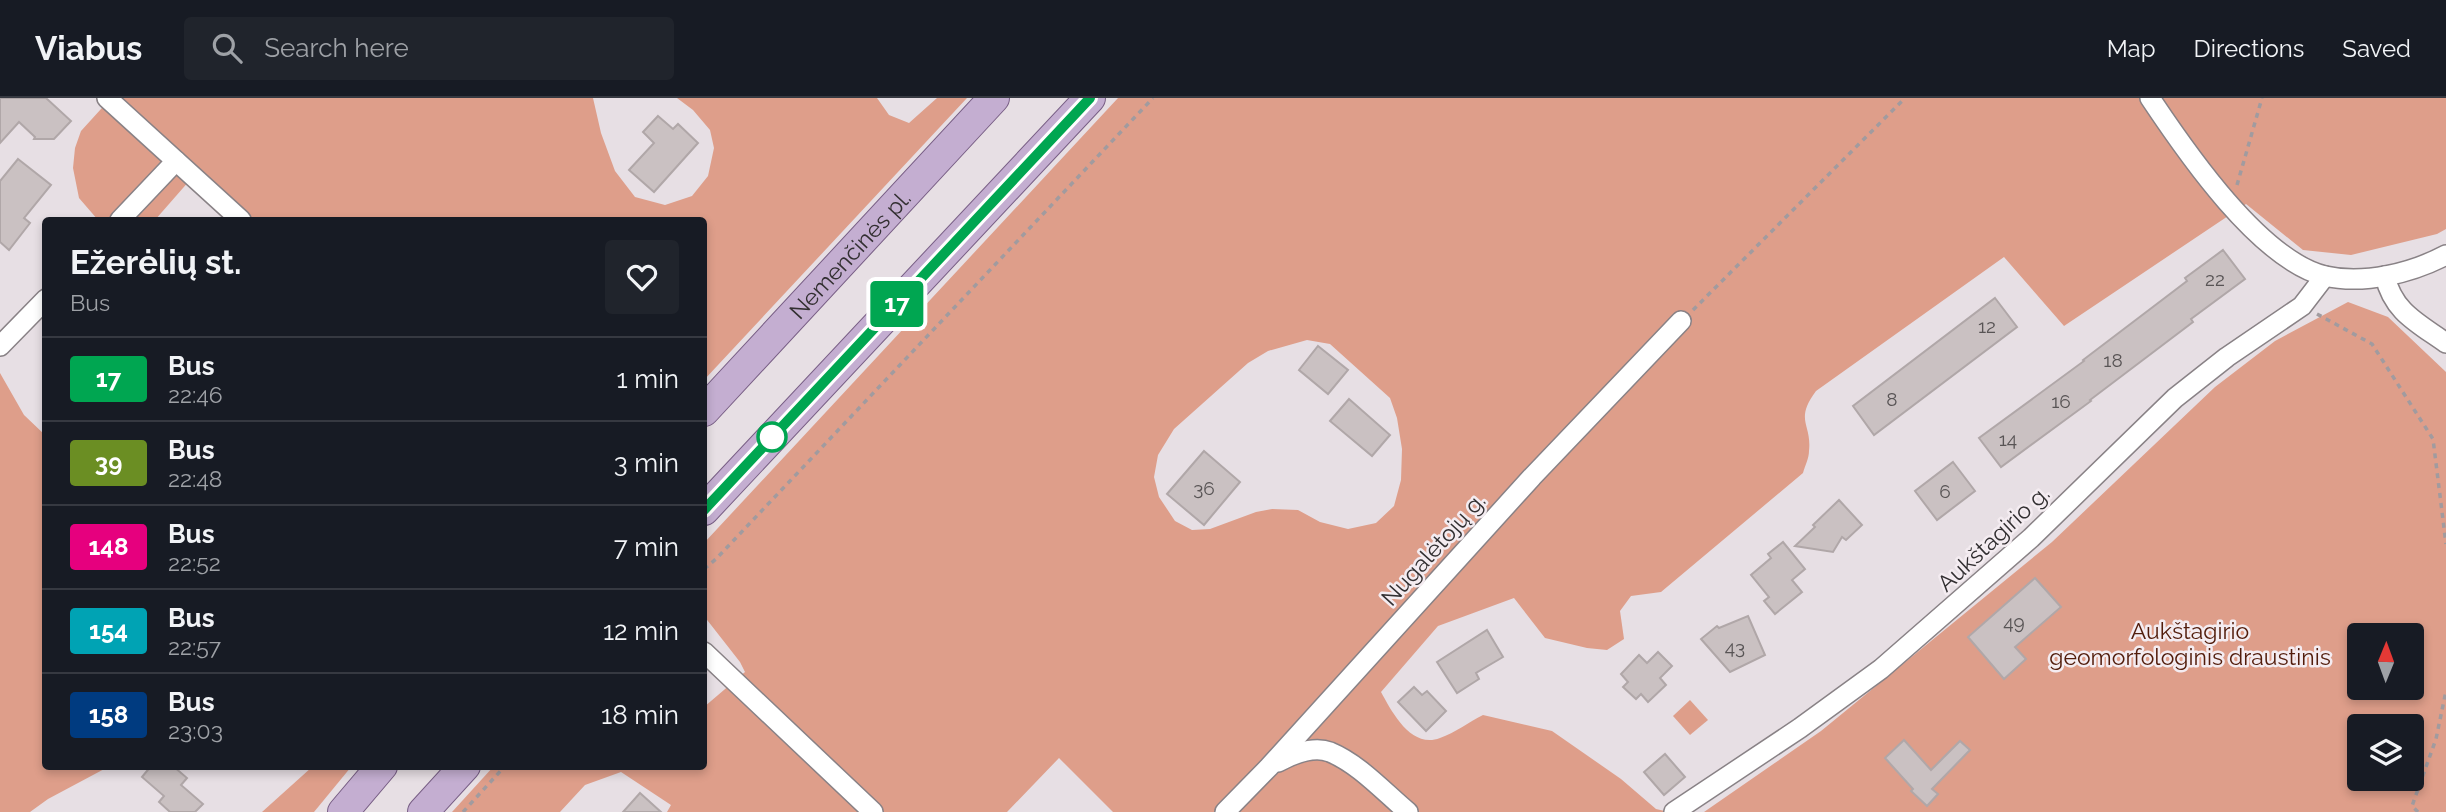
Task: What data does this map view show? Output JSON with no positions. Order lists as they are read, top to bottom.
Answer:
{
  "streets": {
    "main road": ["Nemenčinės pl."],
    "street": ["Aukštagirio g.", "Nugalėtojų g."]
  },
  "parks": ["Aukštagirio geomorfologinis draustinis"],
  "lines": ["bus line 17"],
  "house_numbers": [
    "22",
    "12",
    "18",
    "8",
    "16",
    "14",
    "36",
    "6",
    "49",
    "43"
  ],
  "north": "top",
  "page": {
    "header": "Viabus",
    "search": "Search here",
    "nav": ["Map", "Directions", "Saved"],
    "on_map": "17",
    "heading": ["Ežerėlių st.", "Bus"],
    "list": [
      {
        "mark": "17",
        "name": "Bus",
        "note": "22:46",
        "value": "1 min"
      },
      {
        "mark": "39",
        "name": "Bus",
        "note": "22:48",
        "value": "3 min"
      },
      {
        "mark": "148",
        "name": "Bus",
        "note": "22:52",
        "value": "7 min"
      },
      {
        "mark": "154",
        "name": "Bus",
        "note": "22:57",
        "value": "12 min"
      },
      {
        "mark": "158",
        "name": "Bus",
        "note": "23:03",
        "value": "18 min"
      }
    ]
  }
}
